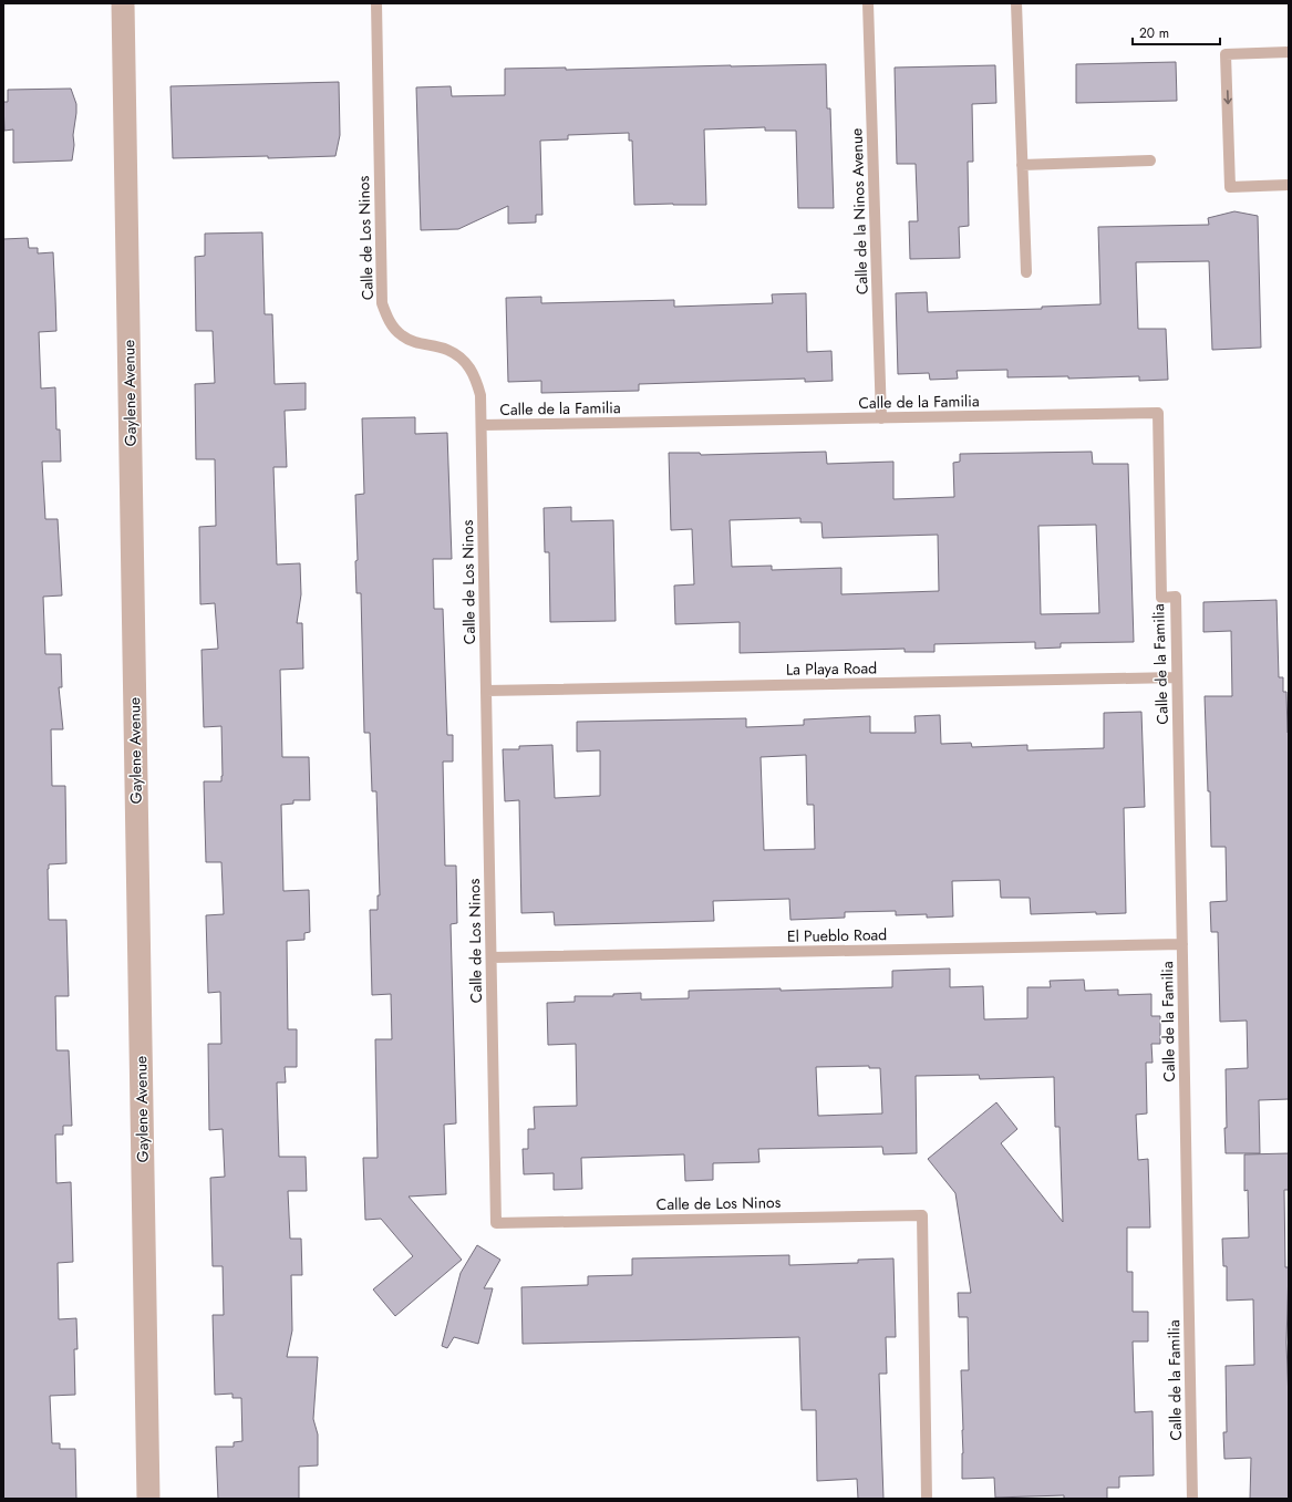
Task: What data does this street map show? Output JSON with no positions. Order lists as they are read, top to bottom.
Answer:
{
  "streets": {
    "street": ["Gaylene Avenue"],
    "lane": [
      "Calle de la Ninos Avenue",
      "Calle de Los Ninos",
      "Calle de la Familia",
      "La Playa Road",
      "El Pueblo Road"
    ]
  },
  "crossings": [
    ["Calle de la Ninos Avenue", "Calle de la Familia"],
    ["Calle de Los Ninos", "Calle de la Familia"],
    ["Calle de Los Ninos", "La Playa Road"],
    ["Calle de Los Ninos", "El Pueblo Road"],
    ["Calle de la Familia", "La Playa Road"],
    ["Calle de la Familia", "El Pueblo Road"]
  ],
  "scale_bar": "20 m"
}
